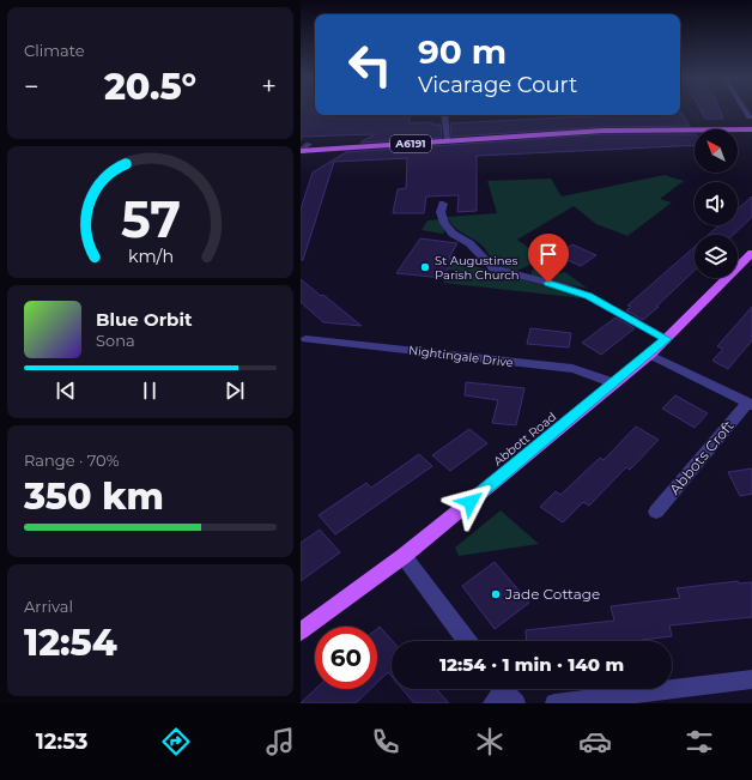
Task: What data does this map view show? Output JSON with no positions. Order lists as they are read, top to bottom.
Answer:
{
  "streets": {
    "main road": ["A6191", "Abbott Road"],
    "street": ["Nightingale Drive", "Abbots Croft"]
  },
  "crossings": [
    ["Nightingale Drive", "Abbott Road"],
    ["Abbott Road", "Abbots Croft"]
  ],
  "places": ["St Augustines Parish Church", "Jade Cottage"],
  "north": "top left",
  "page": {
    "tile": [
      "Climate",
      ["Range · 70%", "350 km"],
      ["Arrival", "12:54"]
    ],
    "turn": ["90 m", "Vicarage Court"],
    "heat": ["−", "20.5°", "+"],
    "song": ["Blue Orbit", "Sona"],
    "limit": "60",
    "trip": "12:54 · 1 min · 140 m",
    "tabs": "12:53",
    "gauge": ["57", "km/h"]
  }
}
